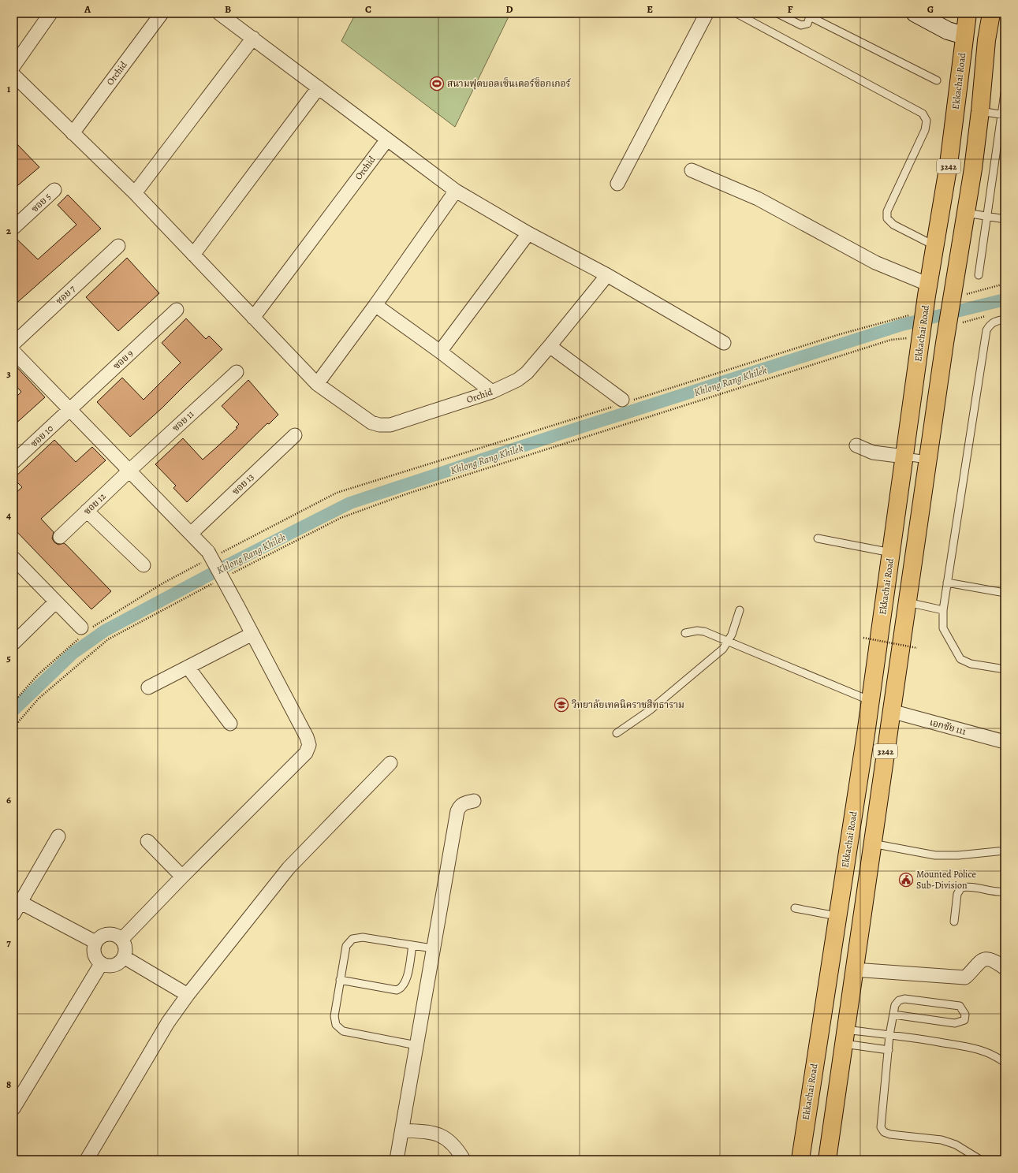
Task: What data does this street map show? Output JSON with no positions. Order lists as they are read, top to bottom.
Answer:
{
  "streets": {
    "main road": ["Ekkachai Road", "3242"],
    "street": [
      "Orchid",
      "ซอย 5",
      "ซอย 7",
      "ซอย 9",
      "ซอย 11",
      "ซอย 10",
      "ซอย 13",
      "ซอย 12",
      "เอกชัย 111"
    ]
  },
  "crossings": [
    ["3242", "เอกชัย 111"],
    ["ซอย 9", "ซอย 10"],
    ["ซอย 11", "ซอย 12"]
  ],
  "water": ["Khlong Rang Khilek"],
  "places": {
    "sports": ["สนามฟุตบอลเซ็นเตอร์ซ็อกเกอร์"],
    "school or university": ["วิทยาลัยเทคนิคราชสิทธาราม"],
    "public building": ["Mounted Police Sub-Division"]
  },
  "grid": {
    "columns": [
      "A",
      "B",
      "C",
      "D",
      "E",
      "F",
      "G"
    ],
    "rows": [
      "1",
      "2",
      "3",
      "4",
      "5",
      "6",
      "7",
      "8"
    ]
  }
}
